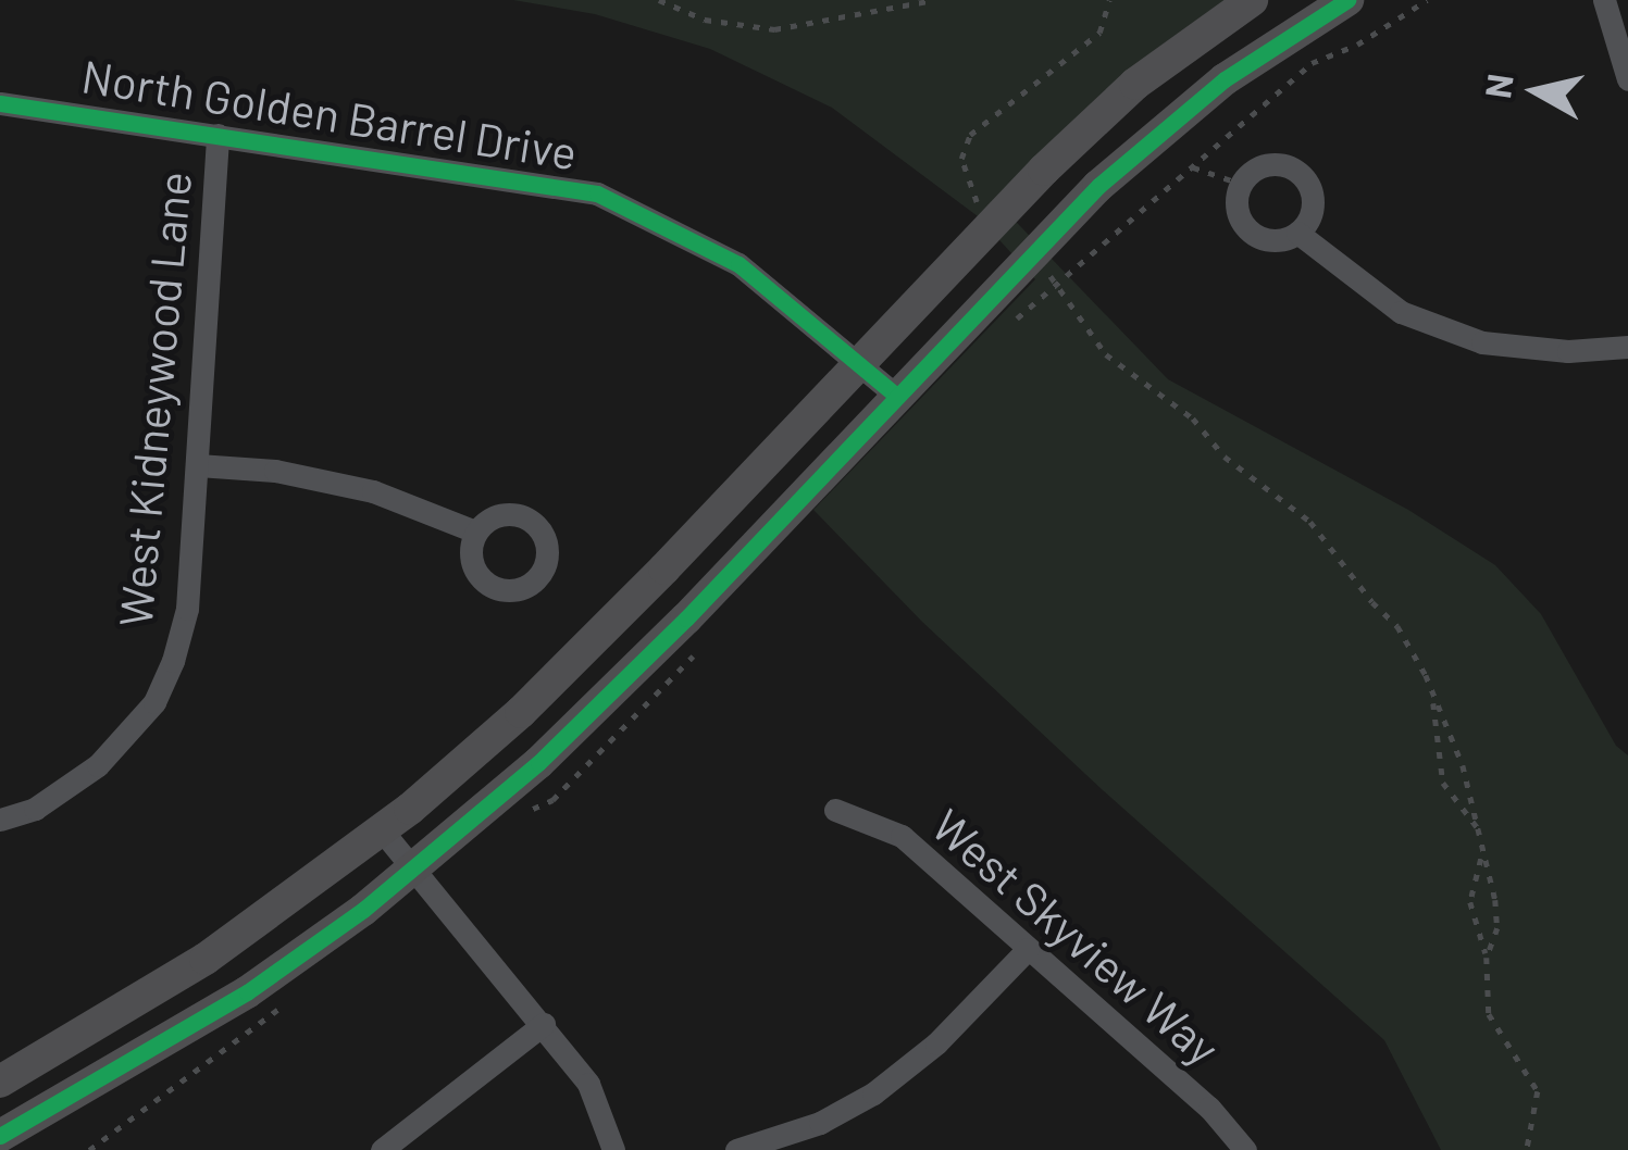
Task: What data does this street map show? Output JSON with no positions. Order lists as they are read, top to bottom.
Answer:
{
  "streets": {
    "street": ["North Golden Barrel Drive", "West Kidneywood Lane", "West Skyview Way"]
  },
  "crossings": [
    ["North Golden Barrel Drive", "West Kidneywood Lane"]
  ],
  "north": "left"
}
